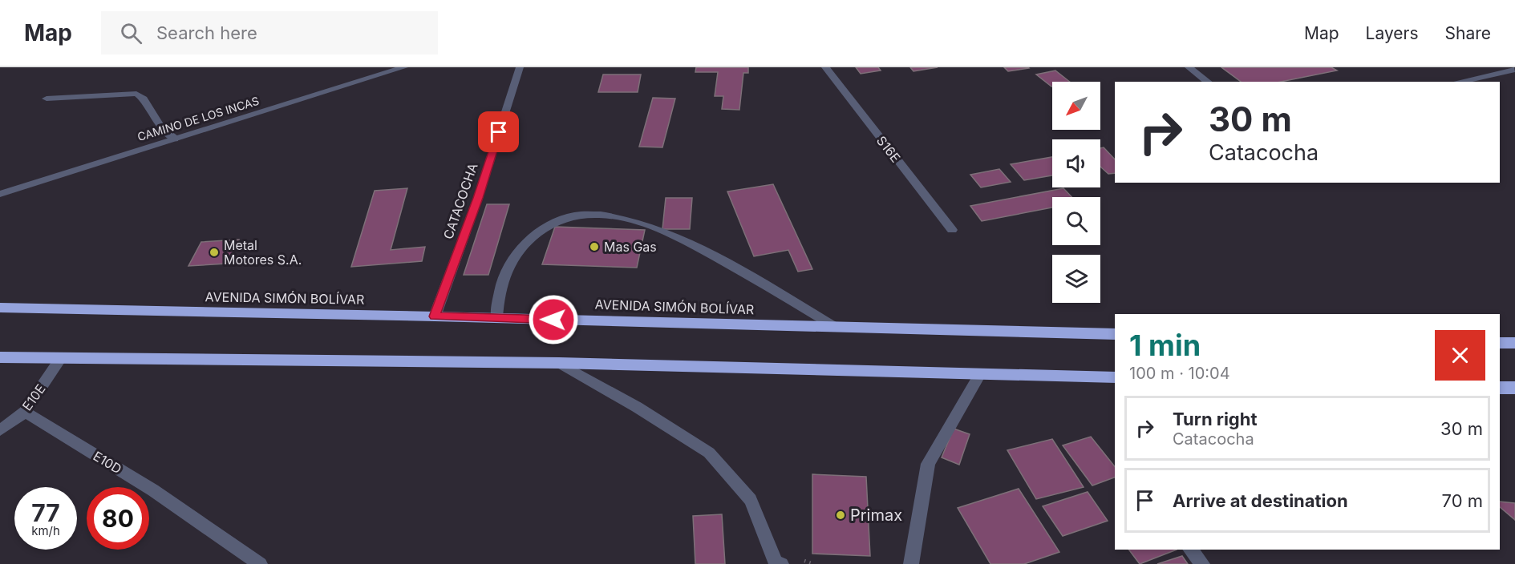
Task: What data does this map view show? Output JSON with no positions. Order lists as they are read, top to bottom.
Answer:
{
  "streets": {
    "highway": ["AVENIDA SIMÓN BOLÍVAR"],
    "street": [
      "CAMINO DE LOS INCAS",
      "S16E",
      "CATACOCHA",
      "E10E",
      "E10D"
    ]
  },
  "crossings": [
    ["CATACOCHA", "AVENIDA SIMÓN BOLÍVAR"],
    ["E10E", "E10D"]
  ],
  "places": ["Mas Gas", "Metal Motores S.A.", "Primax"],
  "north": "bottom left",
  "page": {
    "header": "Map",
    "search": "Search here",
    "nav": ["Map", "Layers", "Share"],
    "turn": ["30 m", "Catacocha"],
    "heading": ["1 min", "100 m · 10:04"],
    "list": [
      {
        "name": "Turn right",
        "note": "Catacocha",
        "value": "30 m"
      },
      {
        "name": "Arrive at destination",
        "value": "70 m"
      }
    ],
    "speed": "77 km/h",
    "limit": "80"
  }
}
